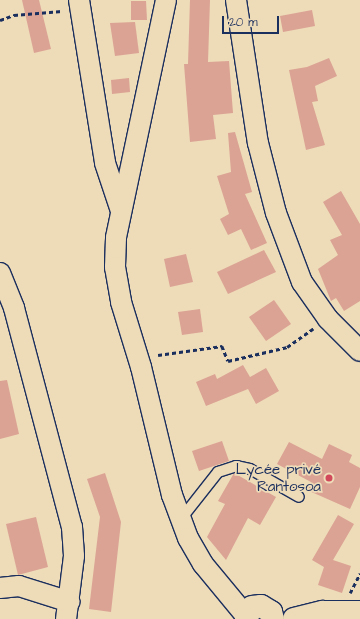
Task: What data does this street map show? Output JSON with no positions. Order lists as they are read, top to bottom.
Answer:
{
  "places": ["Lycée privé Rantosoa"],
  "scale_bar": "20 m"
}
